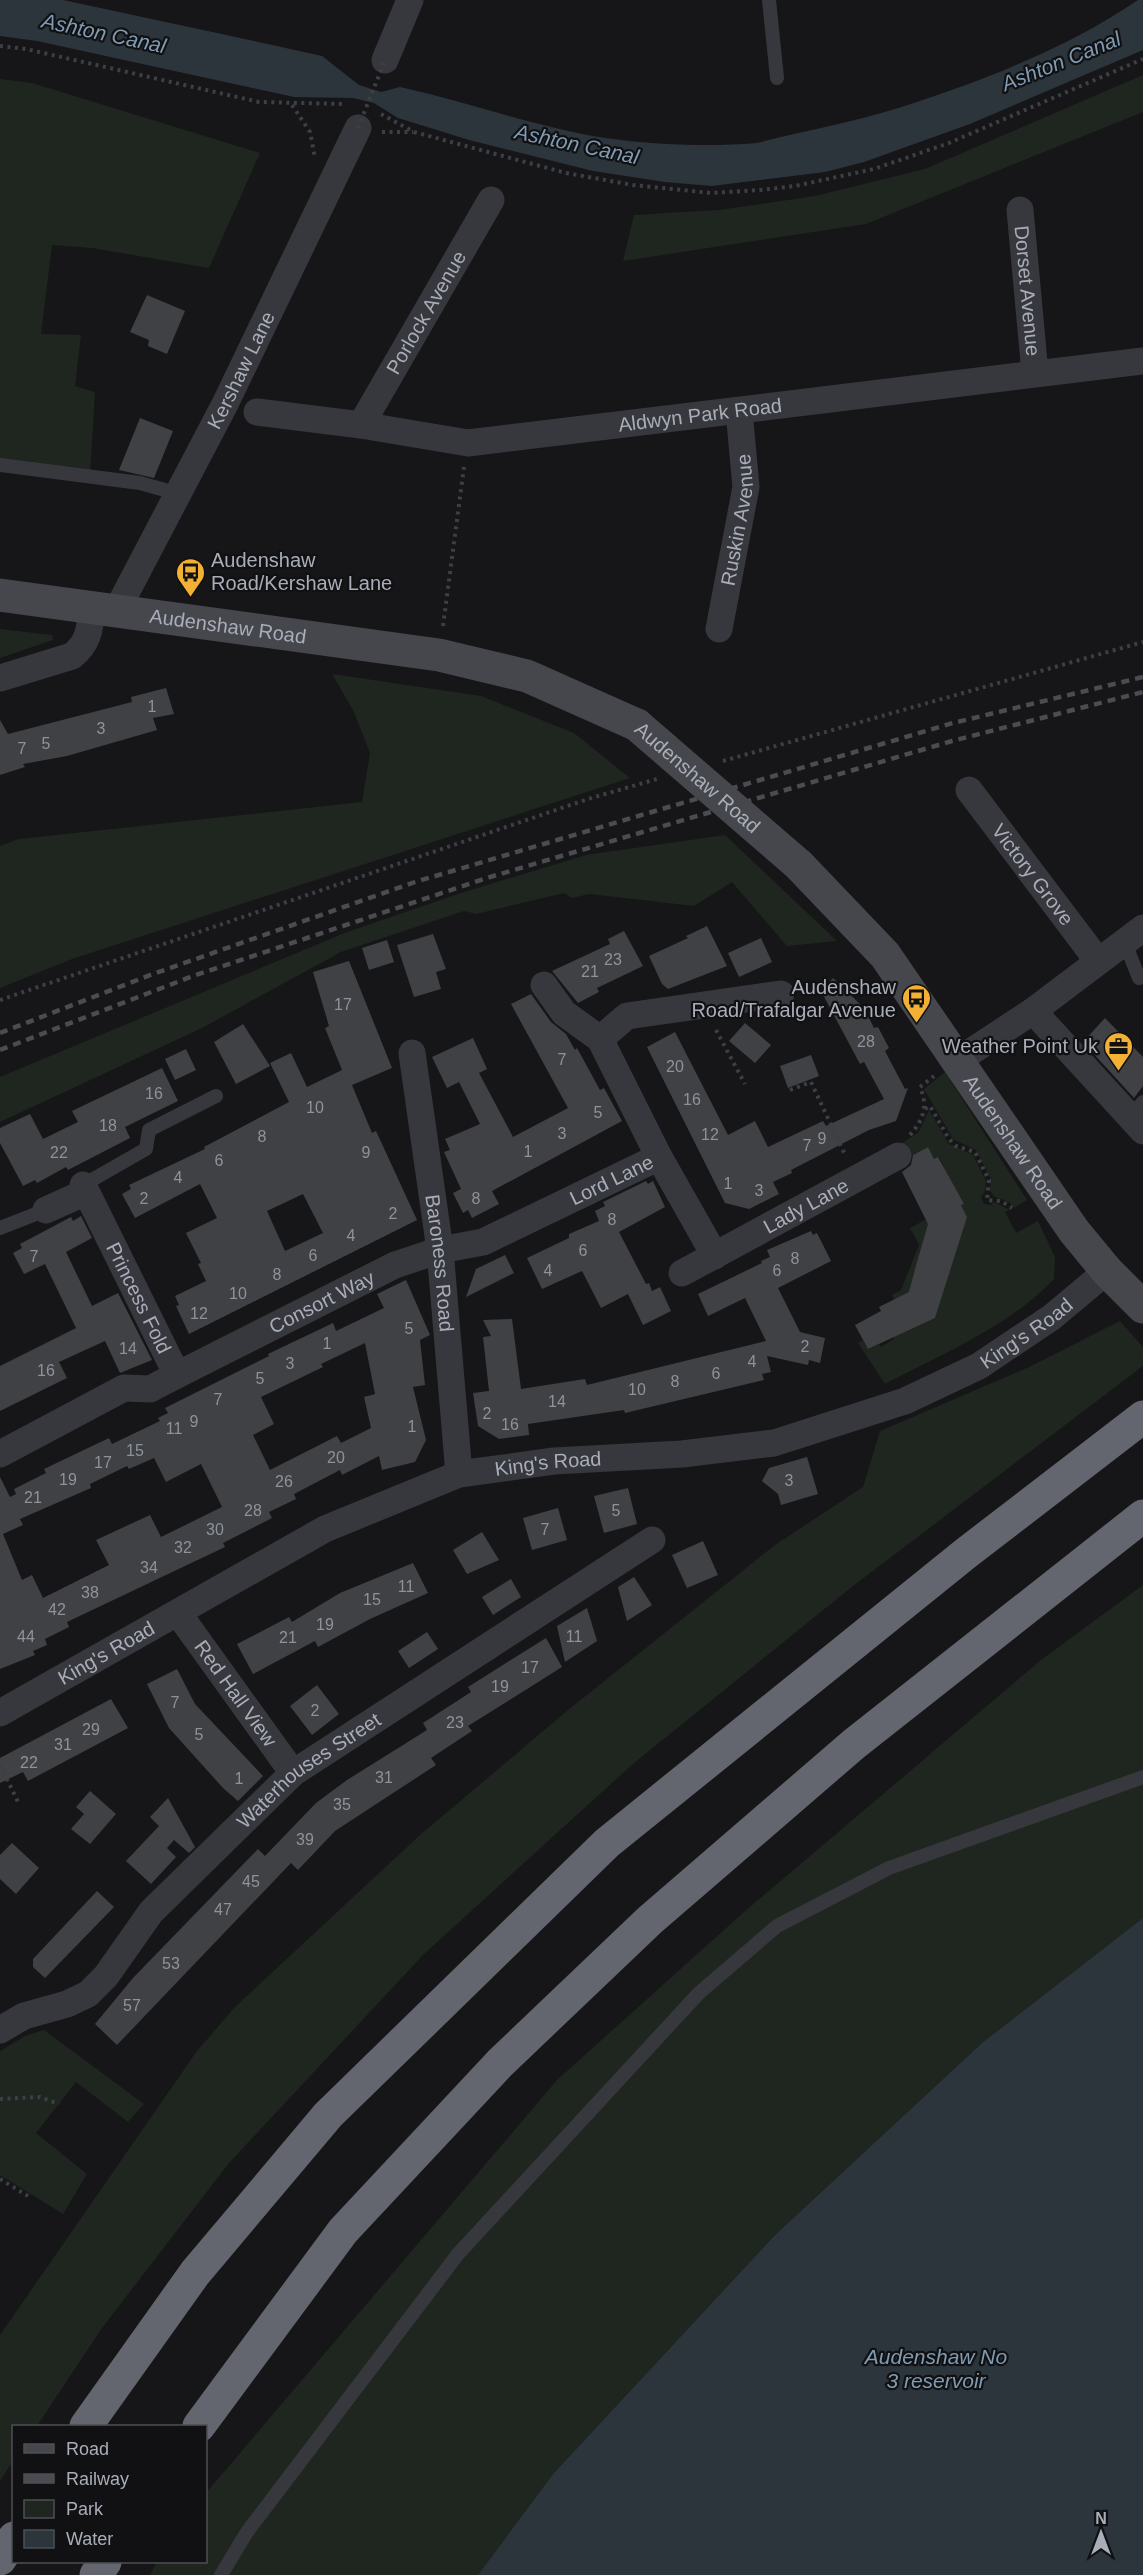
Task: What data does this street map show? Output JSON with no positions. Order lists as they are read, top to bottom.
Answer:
{
  "streets": {
    "main road": ["Audenshaw Road"],
    "street": [
      "Dorset Avenue",
      "Porlock Avenue",
      "Kershaw Lane",
      "Aldwyn Park Road",
      "Ruskin Avenue",
      "Victory Grove",
      "Lord Lane",
      "Lady Lane",
      "Baroness Road",
      "Princess Fold",
      "Consort Way",
      "King's Road",
      "Red Hall View",
      "Waterhouses Street"
    ]
  },
  "crossings": [
    ["Dorset Avenue", "Aldwyn Park Road"],
    ["Porlock Avenue", "Aldwyn Park Road"],
    ["Kershaw Lane", "Audenshaw Road"],
    ["Aldwyn Park Road", "Ruskin Avenue"],
    ["Audenshaw Road", "King's Road"],
    ["Lord Lane", "Baroness Road"],
    ["Lord Lane", "Consort Way"],
    ["Baroness Road", "Consort Way"],
    ["Baroness Road", "King's Road"],
    ["Princess Fold", "Consort Way"],
    ["King's Road", "Red Hall View"],
    ["Red Hall View", "Waterhouses Street"]
  ],
  "water": ["Ashton Canal", "Audenshaw No 3 reservoir"],
  "places": {
    "bus stop": ["Audenshaw Road/Kershaw Lane", "Audenshaw Road/Trafalgar Avenue"],
    "office": ["Weather Point Uk"]
  },
  "house_numbers": [
    "1",
    "3",
    "5",
    "7",
    "23",
    "21",
    "17",
    "28",
    "7",
    "20",
    "16",
    "16",
    "10",
    "5",
    "18",
    "3",
    "12",
    "8",
    "9",
    "7",
    "1",
    "22",
    "9",
    "6",
    "4",
    "1",
    "3",
    "2",
    "8",
    "2",
    "8",
    "4",
    "6",
    "6",
    "7",
    "8",
    "4",
    "6",
    "8",
    "10",
    "12",
    "5",
    "1",
    "2",
    "14",
    "4",
    "3",
    "16",
    "6",
    "5",
    "8",
    "10",
    "7",
    "14",
    "2",
    "9",
    "16",
    "1",
    "11",
    "15",
    "20",
    "17",
    "19",
    "3",
    "26",
    "21",
    "28",
    "5",
    "30",
    "7",
    "32",
    "34",
    "11",
    "38",
    "15",
    "42",
    "19",
    "44",
    "11",
    "21",
    "17",
    "19",
    "7",
    "2",
    "23",
    "29",
    "5",
    "31",
    "22",
    "31",
    "1",
    "35",
    "39",
    "45",
    "47",
    "53",
    "57"
  ],
  "legend": [
    "Road",
    "Railway",
    "Park",
    "Water"
  ],
  "north": "top"
}
